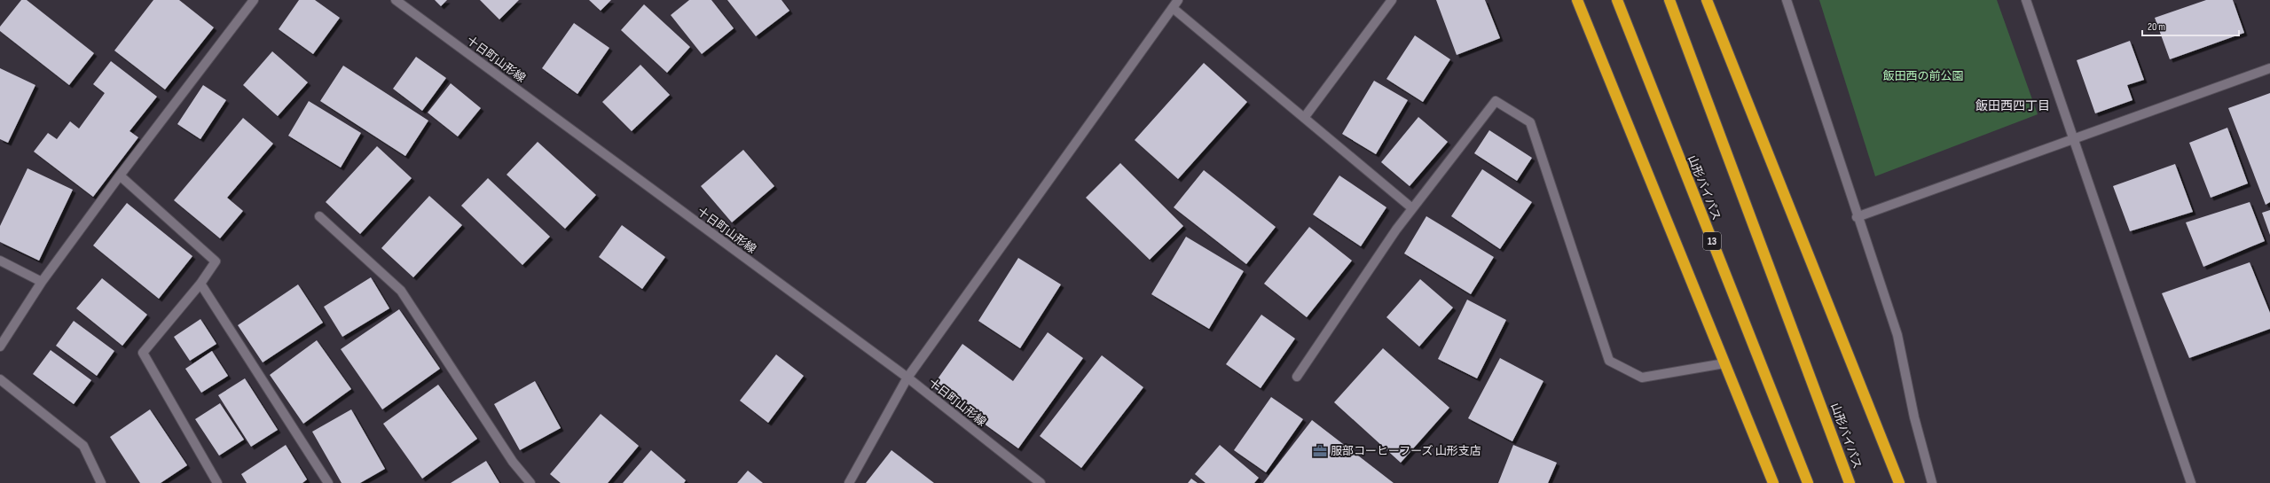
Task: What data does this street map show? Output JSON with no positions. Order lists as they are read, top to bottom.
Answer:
{
  "streets": {
    "highway": ["山形バイパス", "13"],
    "main road": ["十日町山形線"]
  },
  "districts": ["飯田西四丁目"],
  "parks": ["飯田西の前公園"],
  "places": {
    "office": ["服部コーヒーフーズ 山形支店"]
  },
  "scale_bar": "20 m"
}
